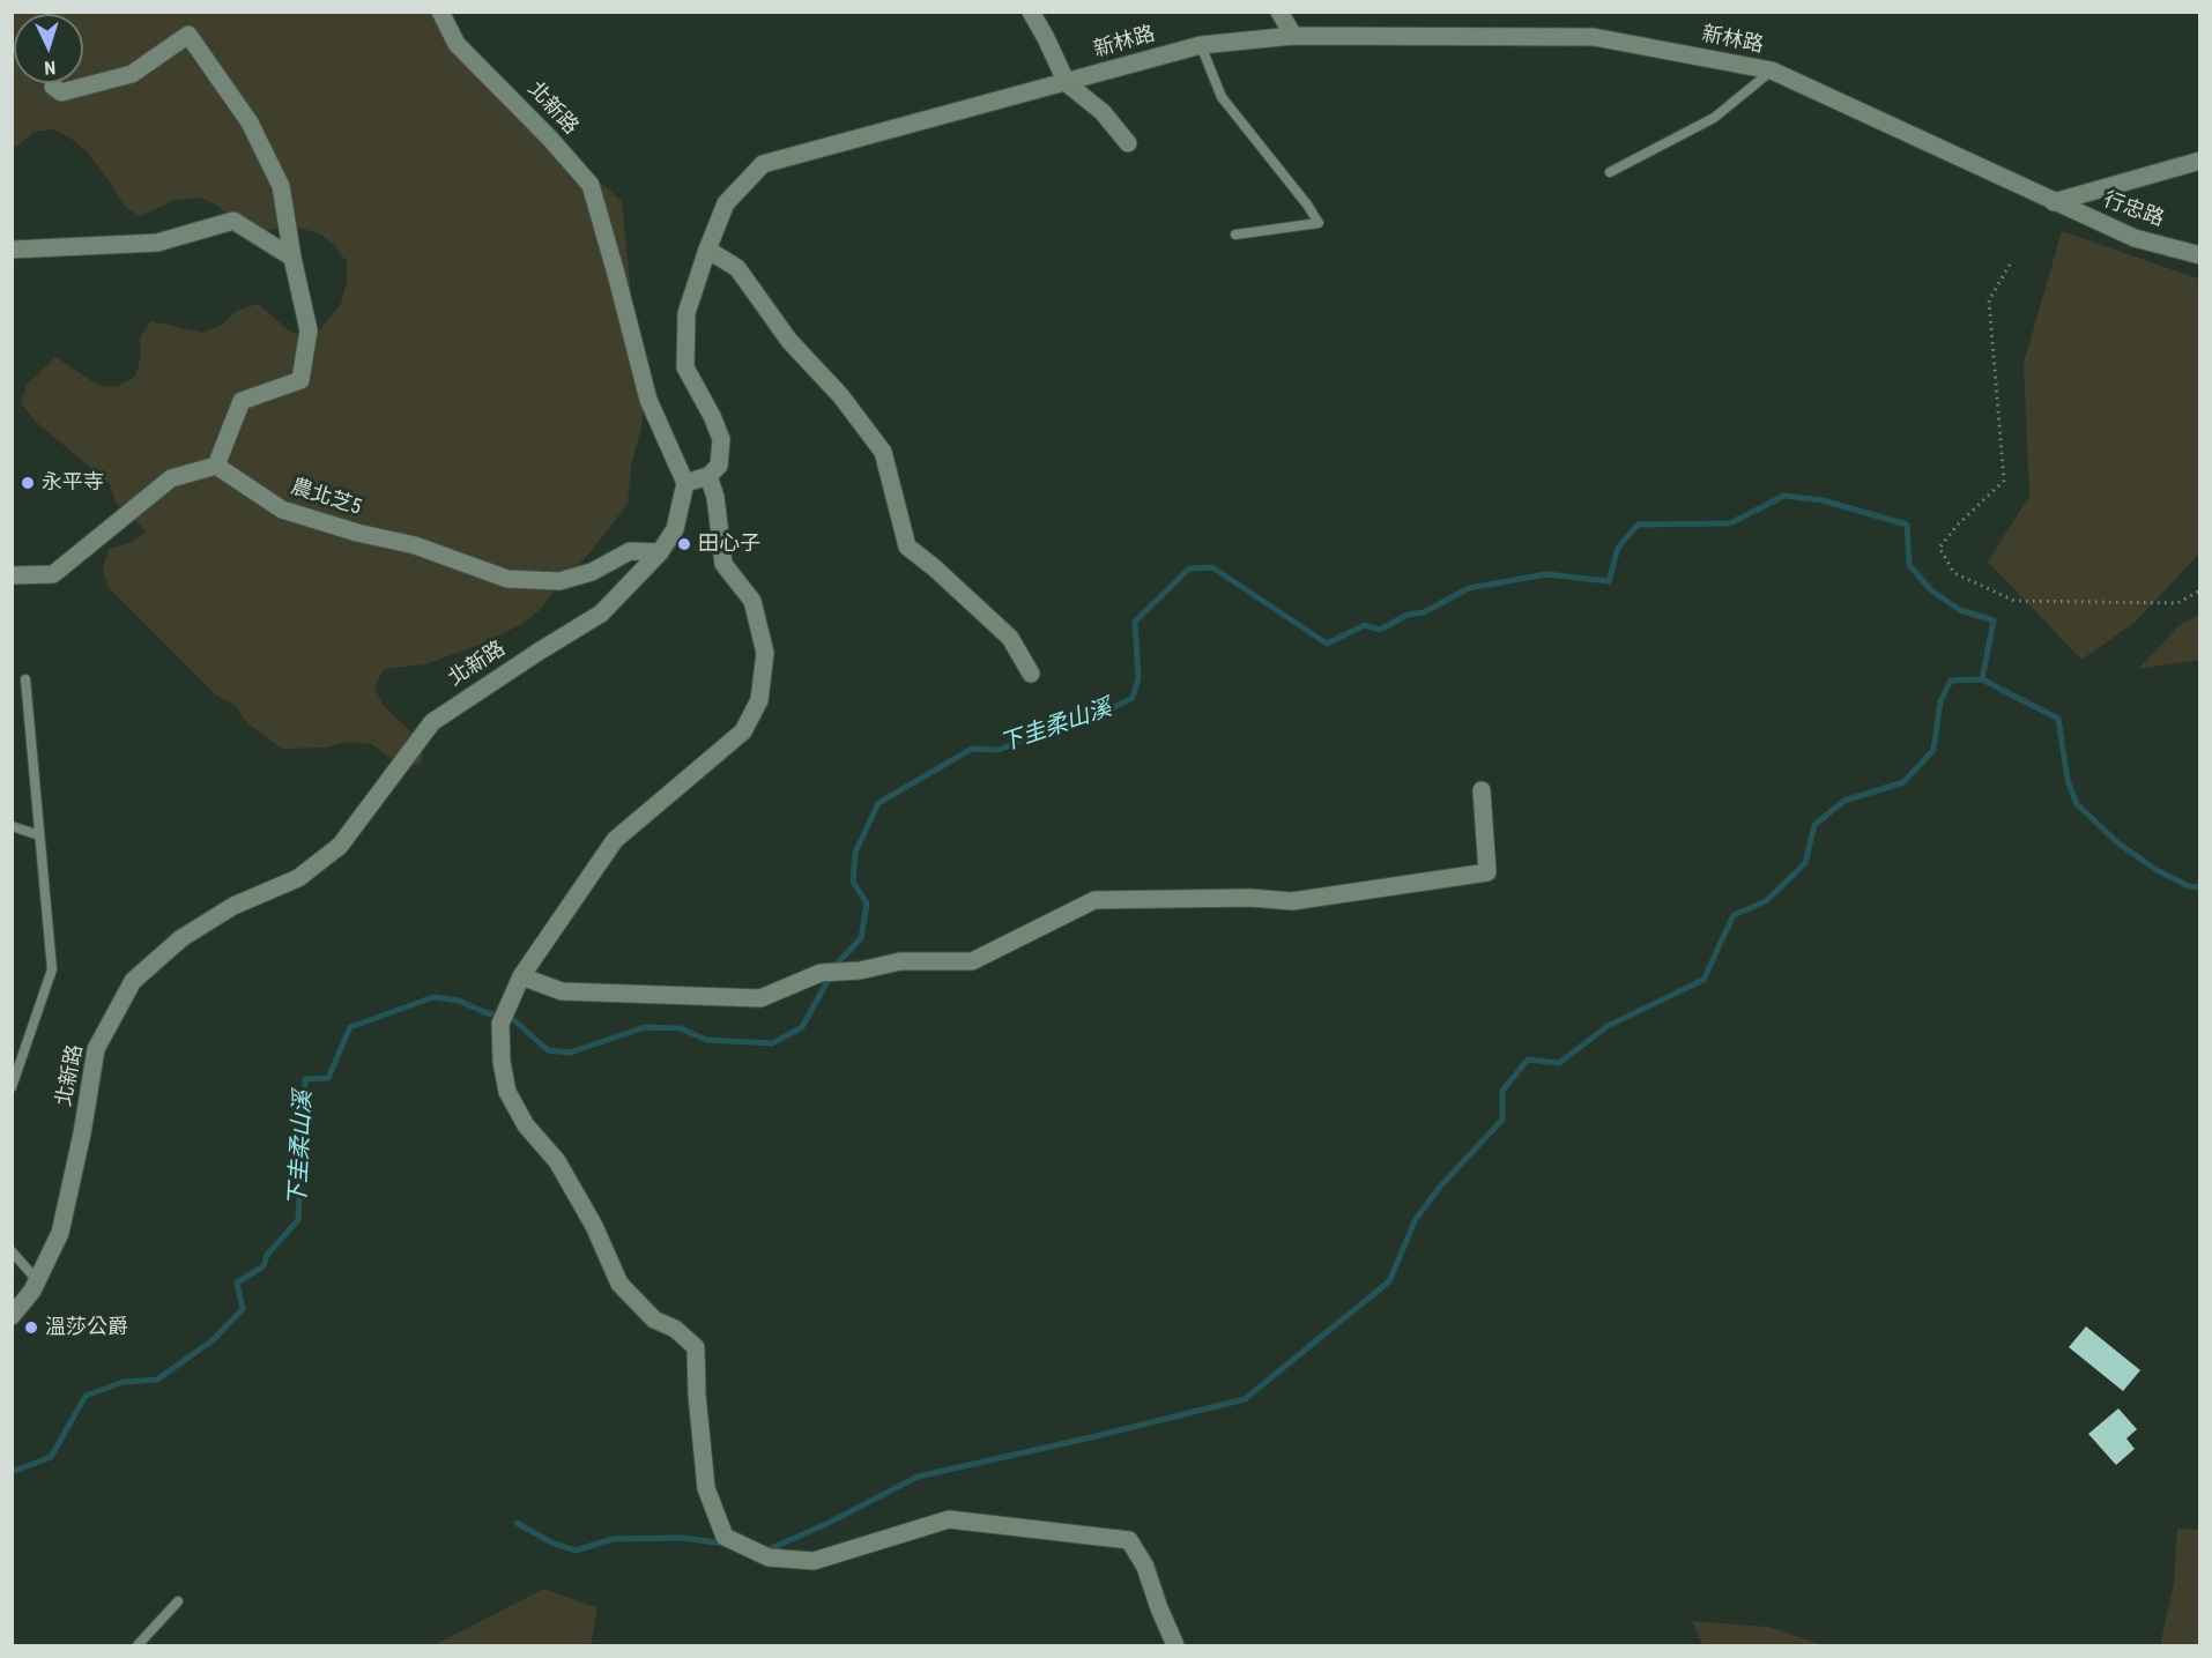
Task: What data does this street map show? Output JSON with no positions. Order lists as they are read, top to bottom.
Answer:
{
  "streets": {
    "street": [
      "新林路",
      "北新路",
      "行忠路",
      "農北芝5"
    ]
  },
  "crossings": [
    ["新林路", "行忠路"],
    ["北新路", "農北芝5"]
  ],
  "water": ["下圭柔山溪"],
  "places": ["永平寺", "田心子", "溫莎公爵"],
  "north": "bottom"
}
